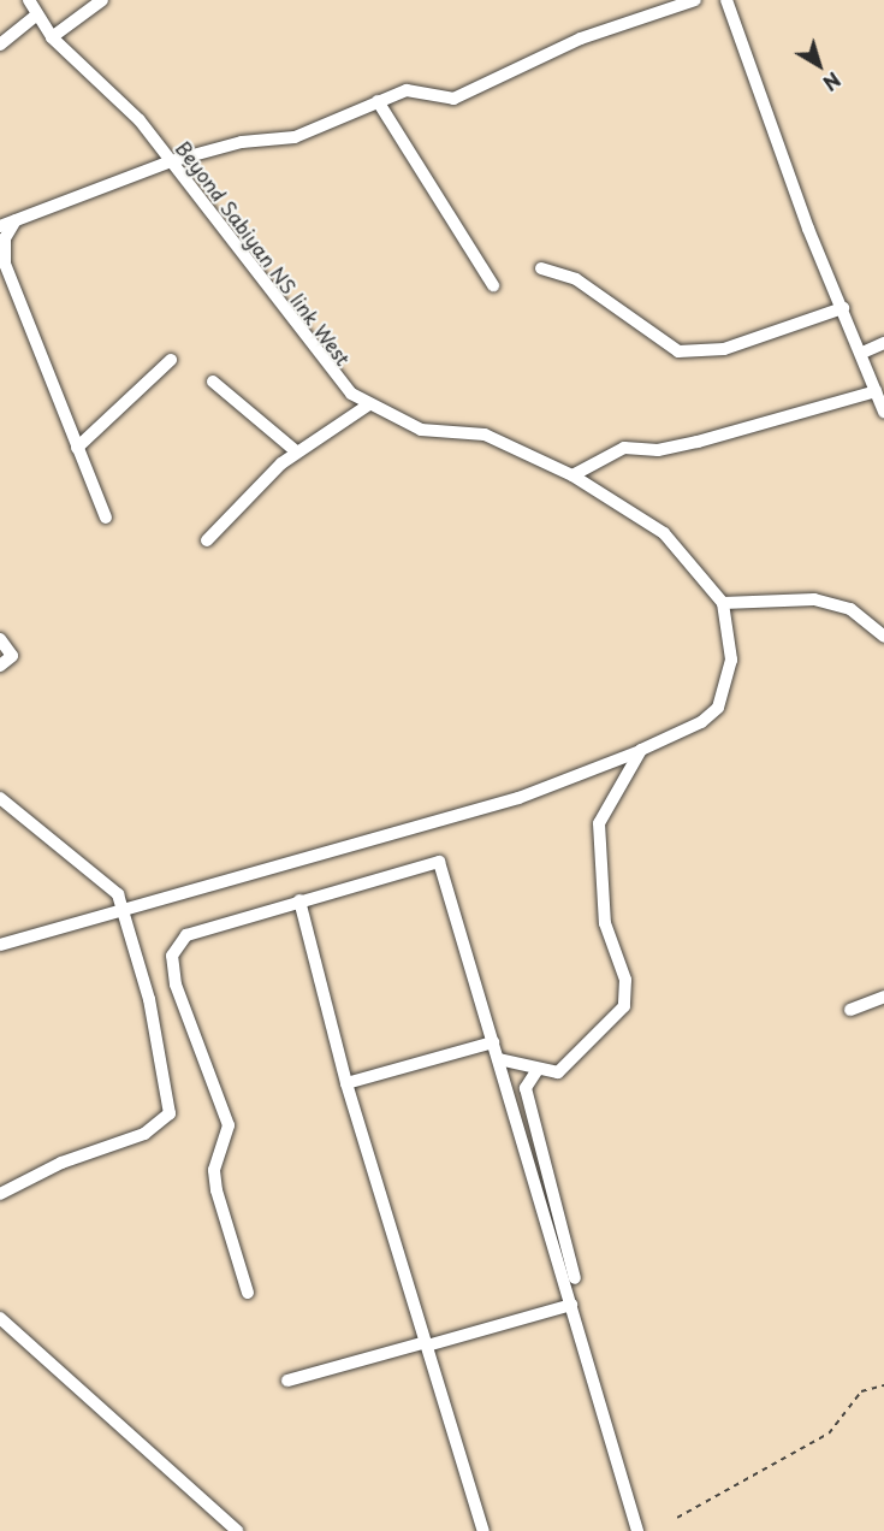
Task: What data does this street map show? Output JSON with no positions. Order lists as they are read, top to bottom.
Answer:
{
  "streets": {
    "street": ["Beyond Sabiyan NS link West"]
  },
  "north": "bottom right"
}
